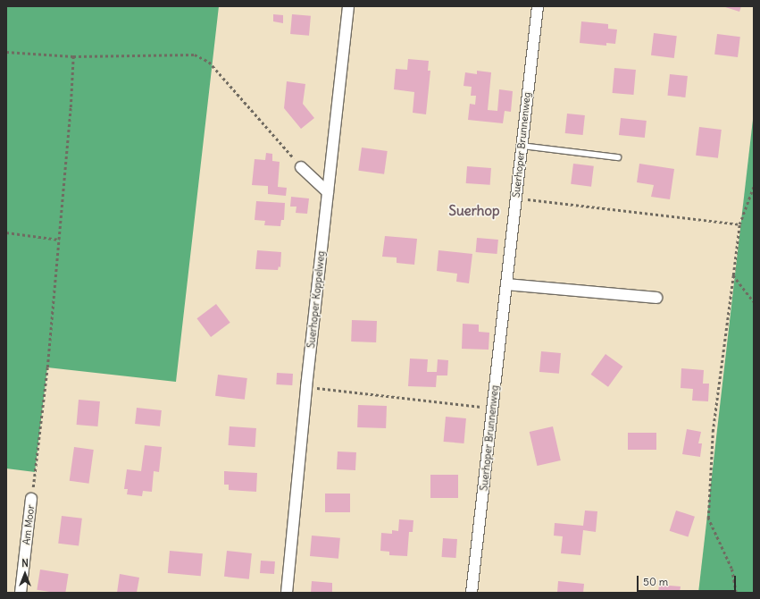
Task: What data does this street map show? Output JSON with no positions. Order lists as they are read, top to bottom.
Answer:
{
  "streets": {
    "street": ["Suerhoper Brunnenweg", "Suerhoper Koppelweg", "Am Moor"]
  },
  "districts": ["Suerhop"],
  "scale_bar": "50 m",
  "north": "top"
}
